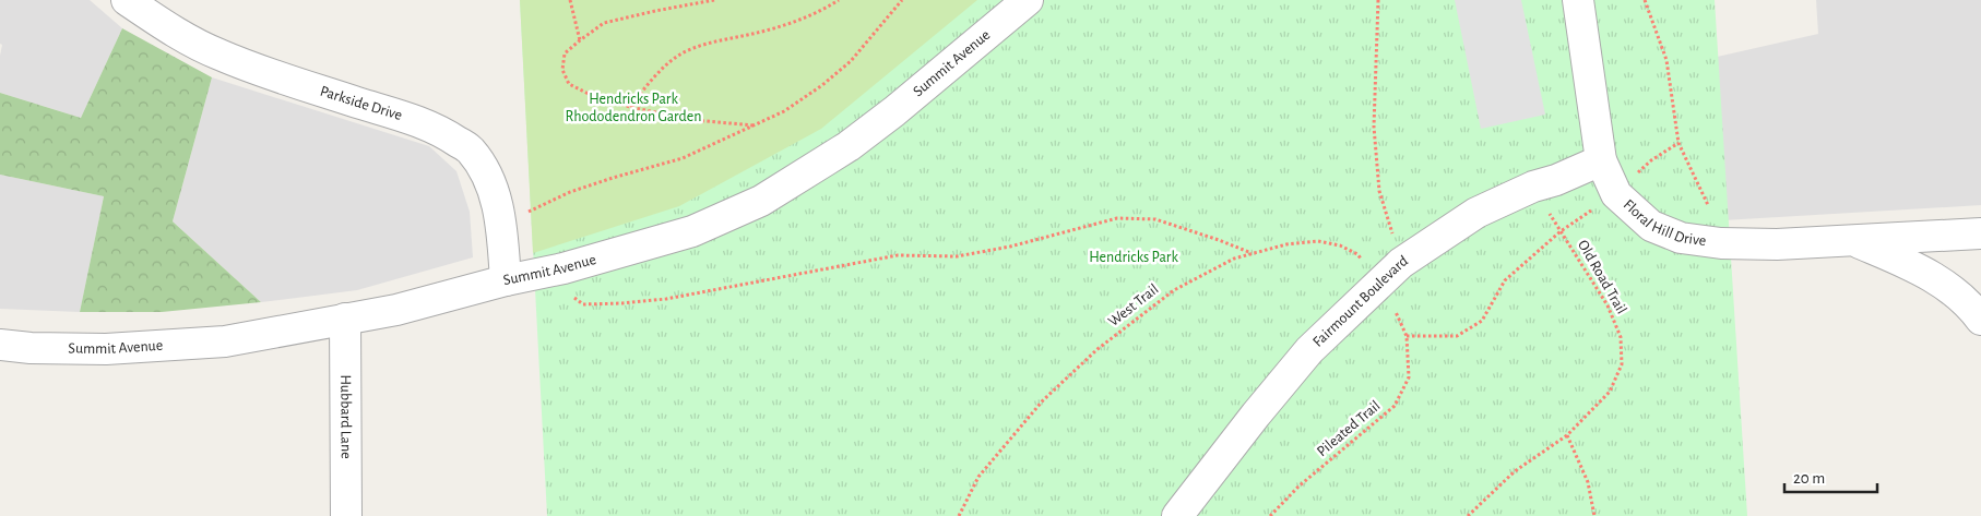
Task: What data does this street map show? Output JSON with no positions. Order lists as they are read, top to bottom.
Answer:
{
  "streets": {
    "street": [
      "Summit Avenue",
      "Parkside Drive",
      "Floral Hill Drive",
      "Fairmount Boulevard",
      "Hubbard Lane"
    ],
    "path": ["Old Road Trail", "West Trail", "Pileated Trail"]
  },
  "crossings": [
    ["Summit Avenue", "Parkside Drive"],
    ["Summit Avenue", "Hubbard Lane"],
    ["Floral Hill Drive", "Fairmount Boulevard"],
    ["Old Road Trail", "Fairmount Boulevard"],
    ["Fairmount Boulevard", "West Trail"],
    ["Fairmount Boulevard", "Pileated Trail"],
    ["West Trail", "Pileated Trail"]
  ],
  "parks": ["Hendricks Park Rhododendron Garden", "Hendricks Park"],
  "scale_bar": "20 m"
}
